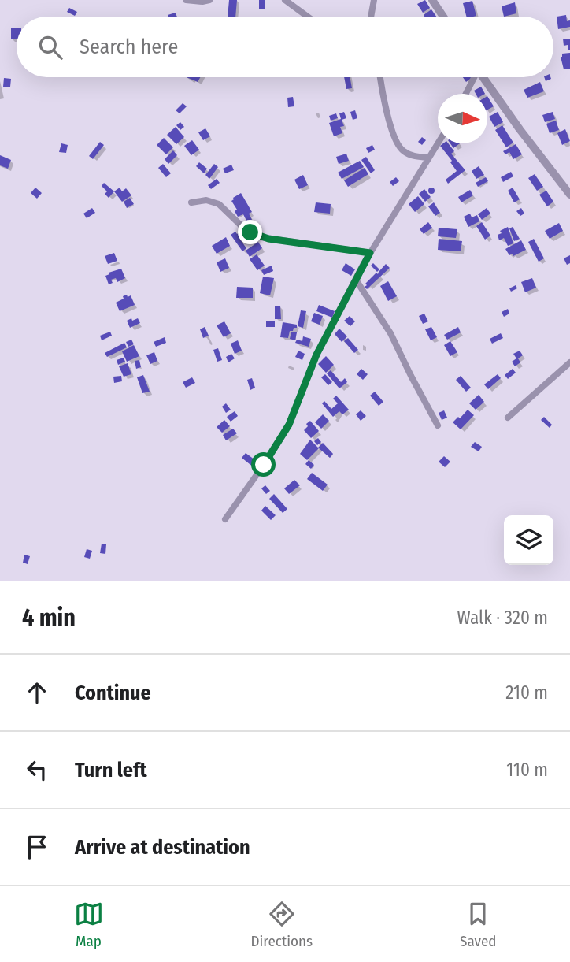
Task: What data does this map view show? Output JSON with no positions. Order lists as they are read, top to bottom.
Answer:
{
  "north": "right",
  "page": {
    "search": "Search here",
    "heading": ["4 min", "Walk · 320 m"],
    "list": [
      ["Continue", "210 m"],
      ["Turn left", "110 m"],
      "Arrive at destination"
    ],
    "nav": ["Map", "Directions", "Saved"]
  }
}
